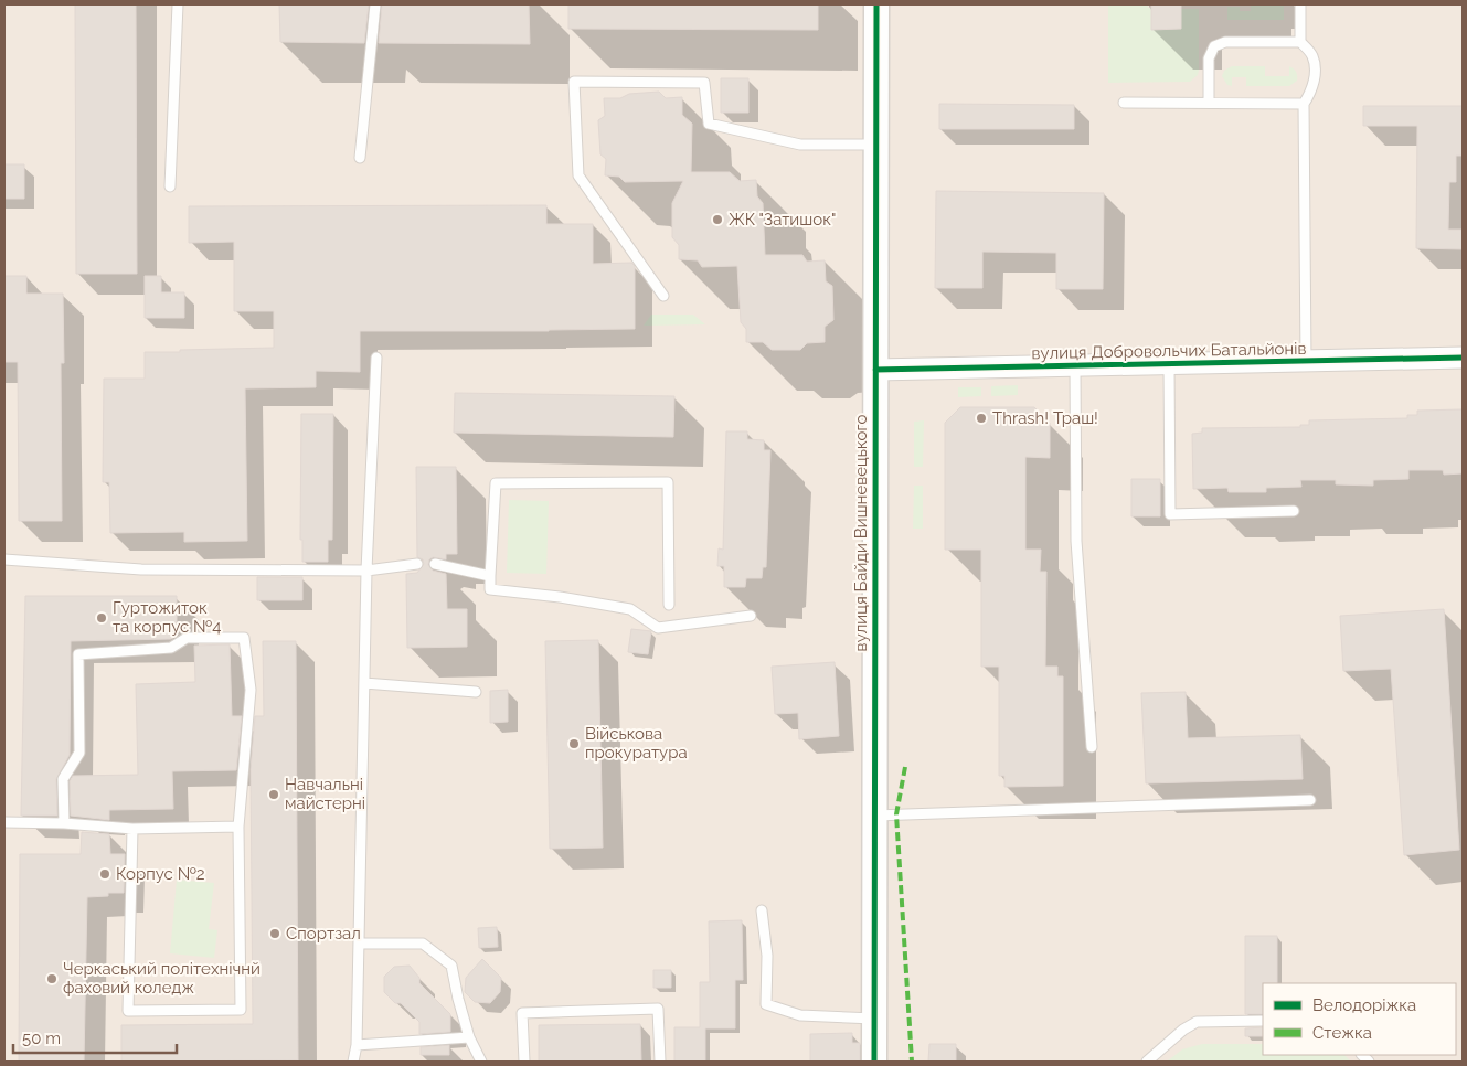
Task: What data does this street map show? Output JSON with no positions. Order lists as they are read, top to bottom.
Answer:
{
  "streets": {
    "street": ["вулиця Добровольчих Батальйонів", "вулиця Байди Вишневецького"]
  },
  "crossings": [
    ["вулиця Добровольчих Батальйонів", "вулиця Байди Вишневецького"]
  ],
  "places": [
    "ЖК \"Затишок\"",
    "Thrash! Траш!",
    "Гуртожиток та корпус №4",
    "Військова прокуратура",
    "Навчальні майстерні",
    "Корпус №2",
    "Спортзал",
    "Черкаський політехнічнй фаховий коледж"
  ],
  "legend": ["Велодоріжка", "Стежка"],
  "scale_bar": "50 m"
}
